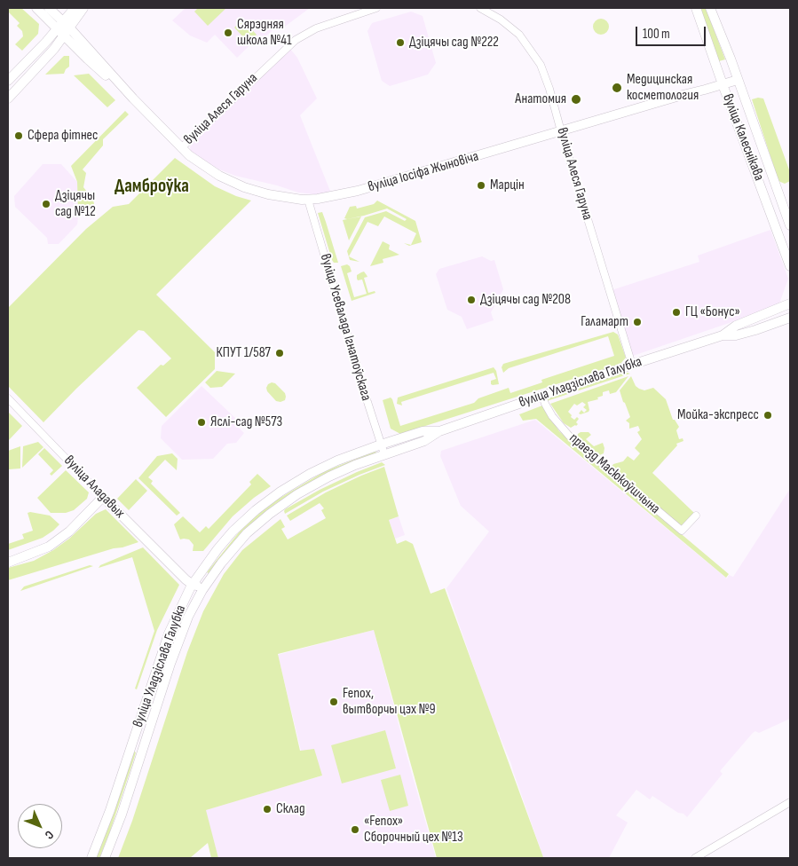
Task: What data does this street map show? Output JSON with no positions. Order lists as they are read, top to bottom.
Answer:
{
  "streets": {
    "main road": [
      "вуліца Калеснікава",
      "вуліца Іосіфа Жыновіча",
      "вуліца Уладзіслава Галубка",
      "вуліца Аладавых"
    ],
    "street": ["вуліца Алеся Гаруна", "вуліца Усевалада Ігнатоўскага", "праезд Масюкоўшчына"]
  },
  "crossings": [
    ["вуліца Алеся Гаруна", "вуліца Іосіфа Жыновіча"],
    ["вуліца Алеся Гаруна", "вуліца Уладзіслава Галубка"],
    ["вуліца Калеснікава", "вуліца Іосіфа Жыновіча"],
    ["вуліца Іосіфа Жыновіча", "вуліца Усевалада Ігнатоўскага"],
    ["вуліца Усевалада Ігнатоўскага", "вуліца Уладзіслава Галубка"],
    ["вуліца Уладзіслава Галубка", "праезд Масюкоўшчына"],
    ["вуліца Уладзіслава Галубка", "вуліца Аладавых"]
  ],
  "districts": ["Дамброўка"],
  "places": [
    "Сярэдняя школа №41",
    "Дзіцячы сад №222",
    "Медицинская косметология",
    "Анатомия",
    "Сфера фітнес",
    "Марцін",
    "Дзіцячы сад №12",
    "Дзіцячы сад №208",
    "ГЦ «Бонус»",
    "Галамарт",
    "КПУТ 1/587",
    "Мойка-экспресс",
    "Яслі-сад №573",
    "Fenox, вытворчы цэх №9",
    "Склад",
    "«Fenox» Сборочный цех №13"
  ],
  "scale_bar": "100 m",
  "north": "bottom right"
}
